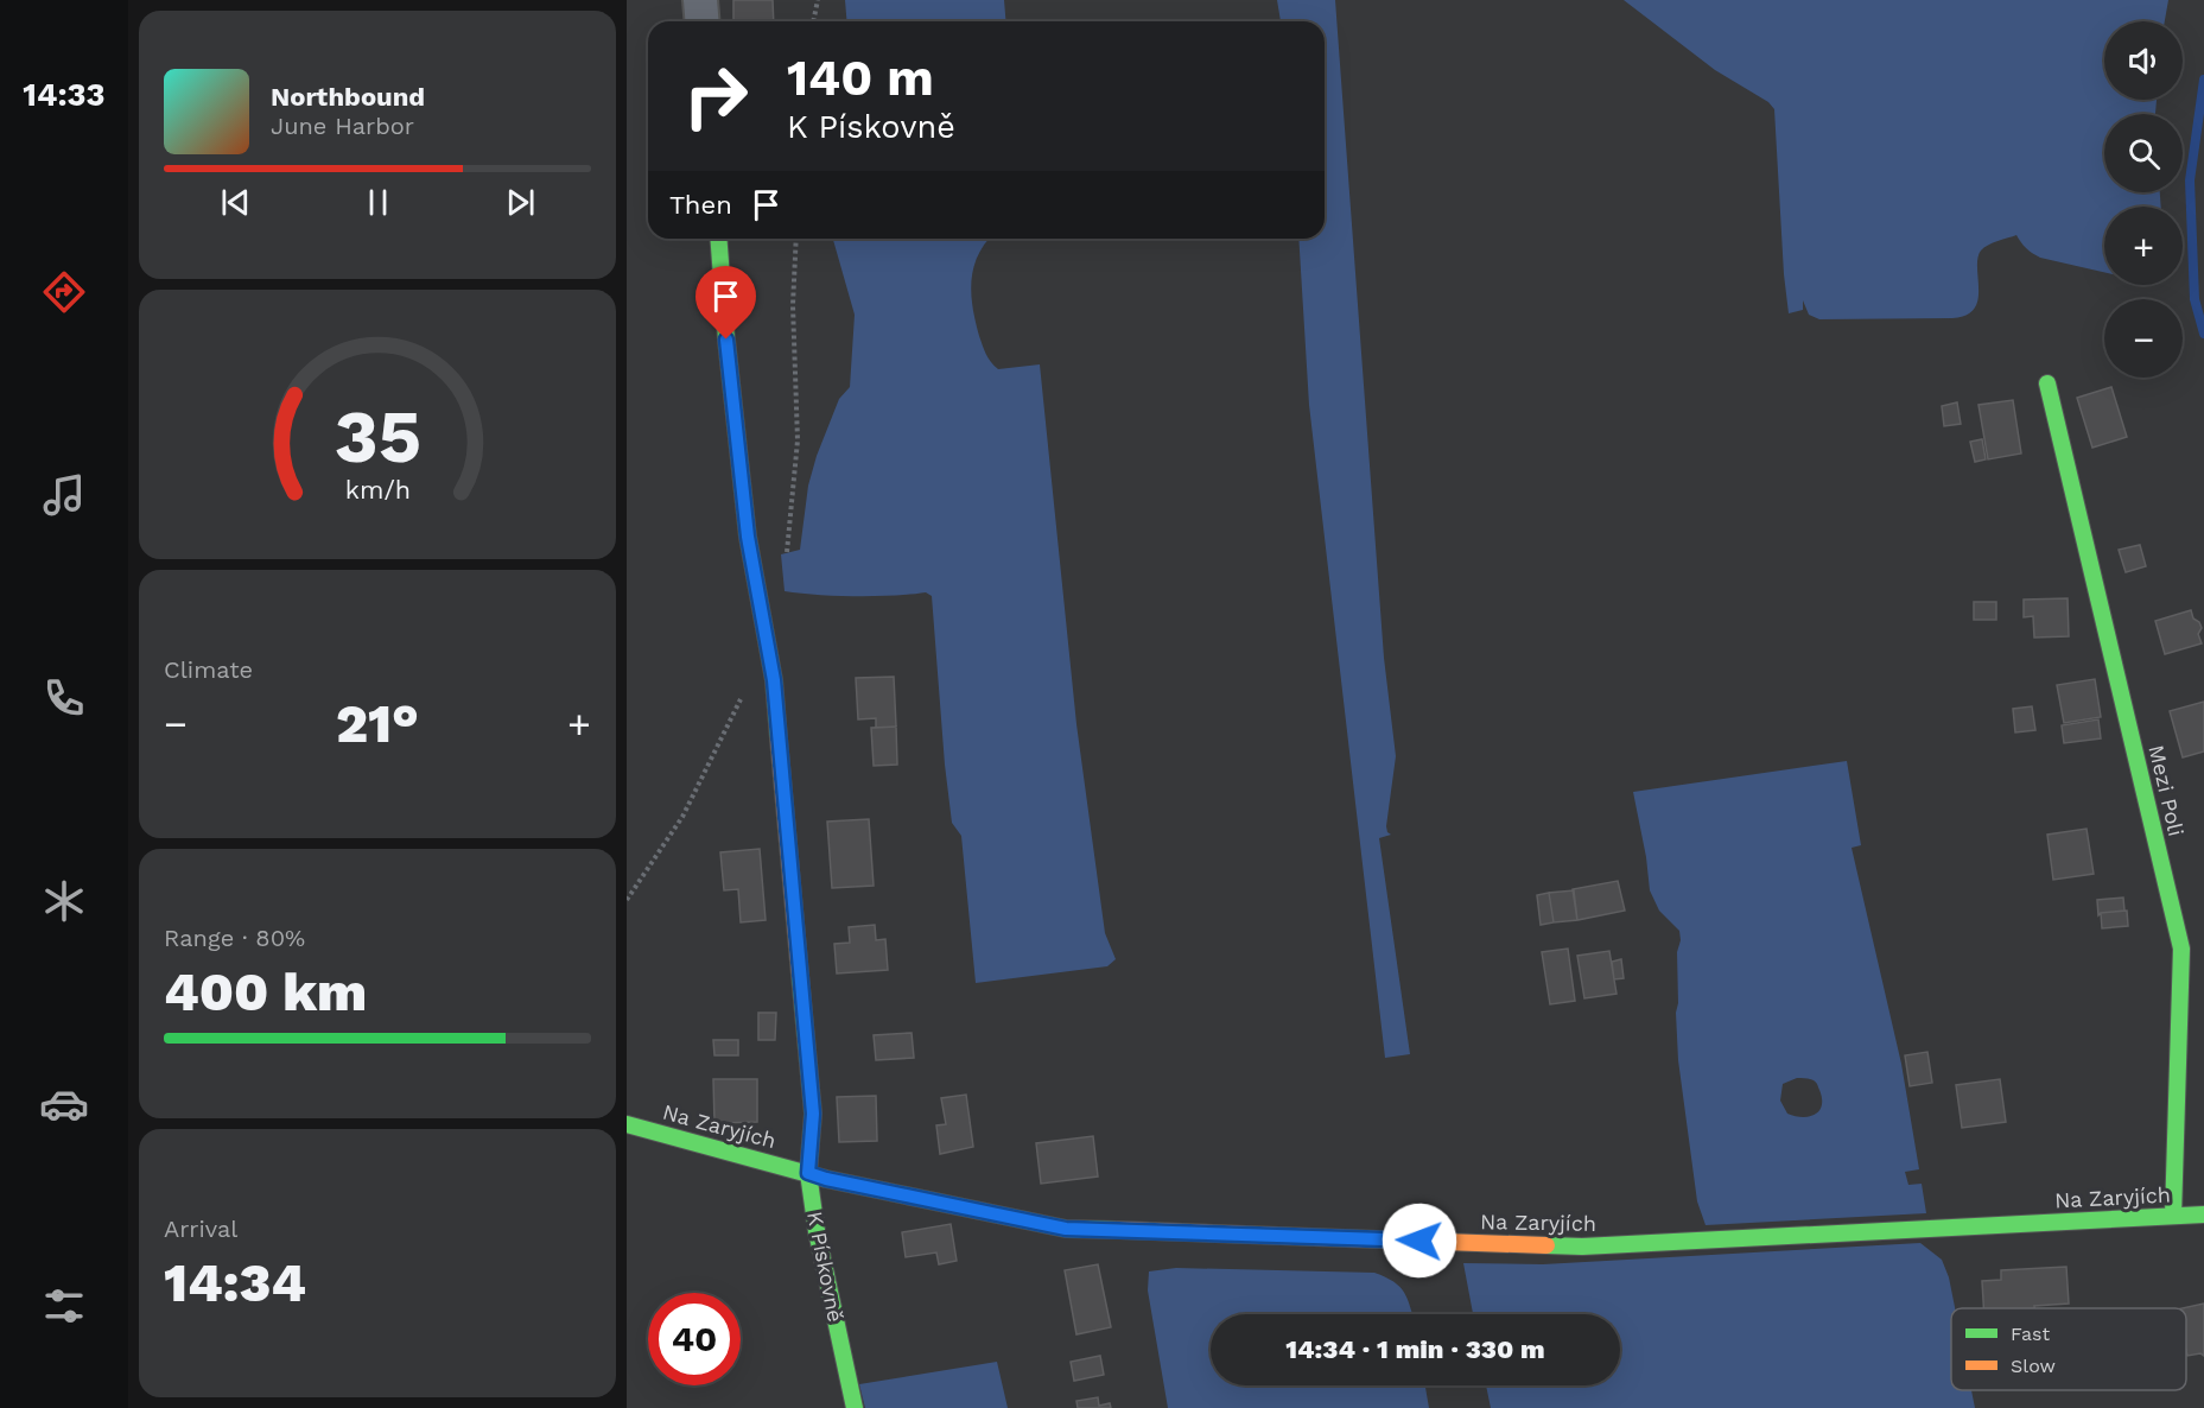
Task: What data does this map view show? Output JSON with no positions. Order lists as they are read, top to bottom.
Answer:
{
  "streets": {
    "street": ["Mezi Poli", "Na Zaryjích", "K Pískovně"]
  },
  "crossings": [
    ["Mezi Poli", "Na Zaryjích"],
    ["Na Zaryjích", "K Pískovně"]
  ],
  "legend": ["Fast", "Slow"],
  "page": {
    "tabs": "14:33",
    "map_buttons": ["+", "−"],
    "turn": ["140 m", "K Pískovně"],
    "song": ["Northbound", "June Harbor"],
    "then": "Then",
    "tile": [
      "Climate",
      ["Range · 80%", "400 km"],
      ["Arrival", "14:34"]
    ],
    "heat": ["−", "21°", "+"],
    "limit": "40",
    "trip": "14:34 · 1 min · 330 m",
    "gauge": ["35", "km/h"]
  }
}
